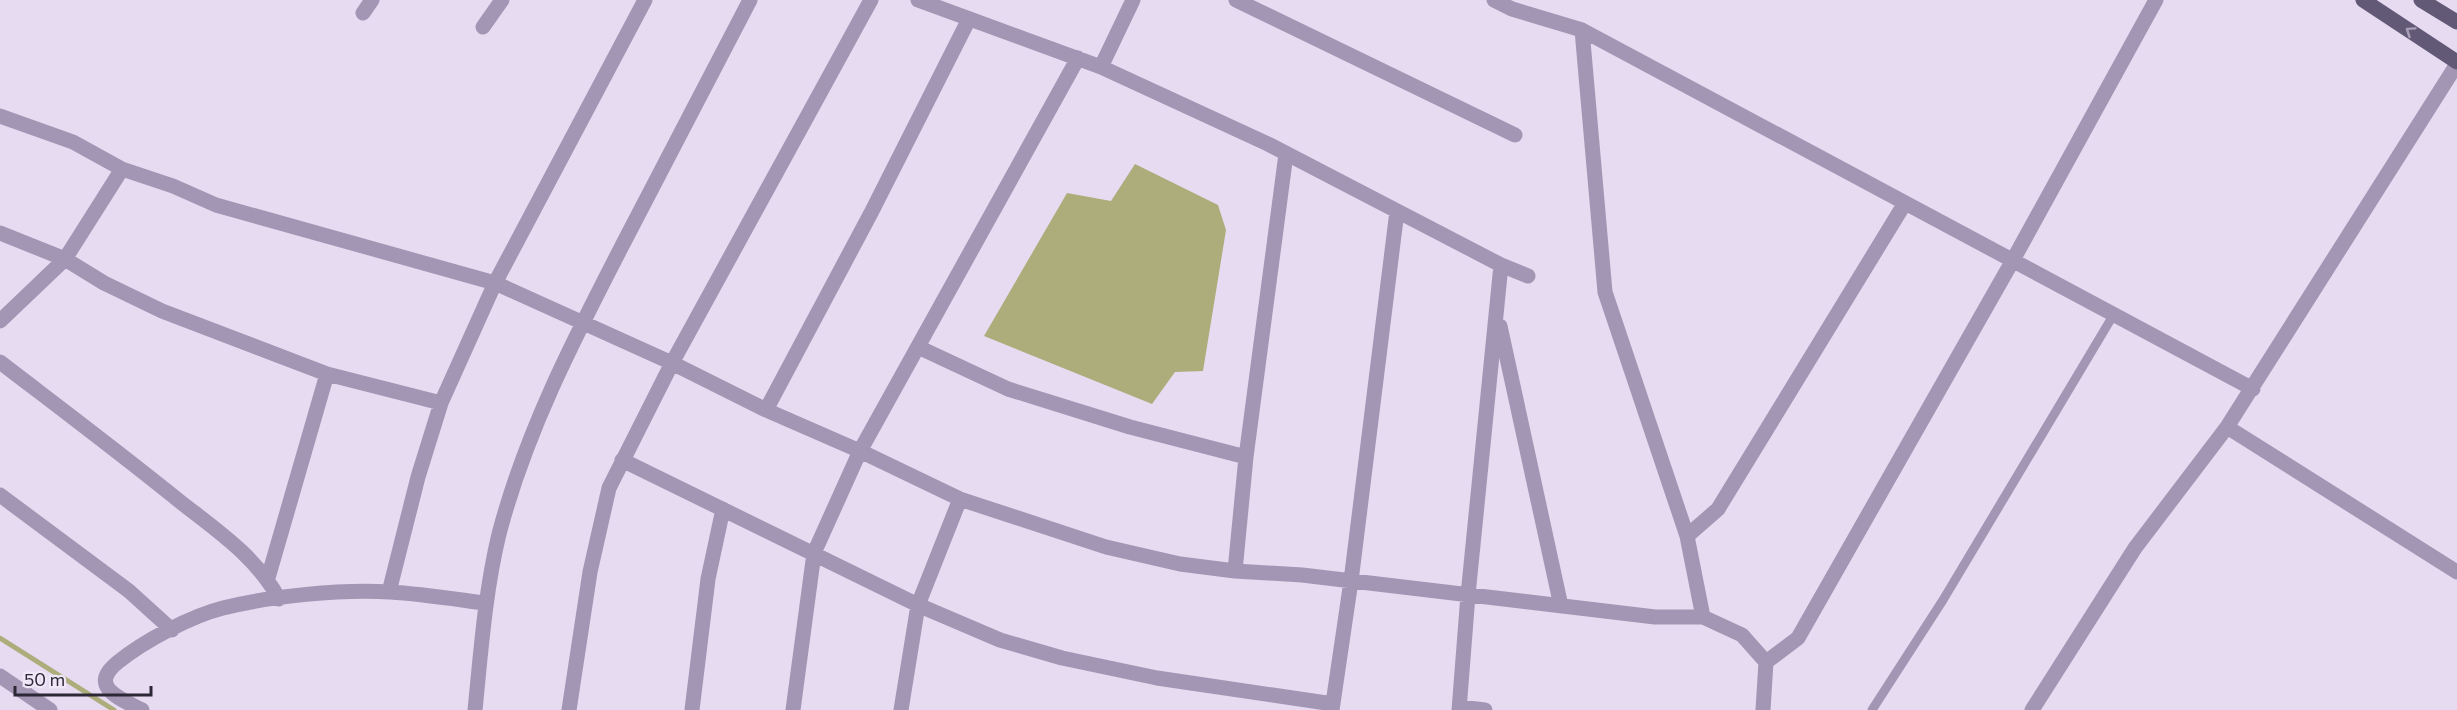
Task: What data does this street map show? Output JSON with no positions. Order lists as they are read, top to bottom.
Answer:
{
  "scale_bar": "50 m"
}
